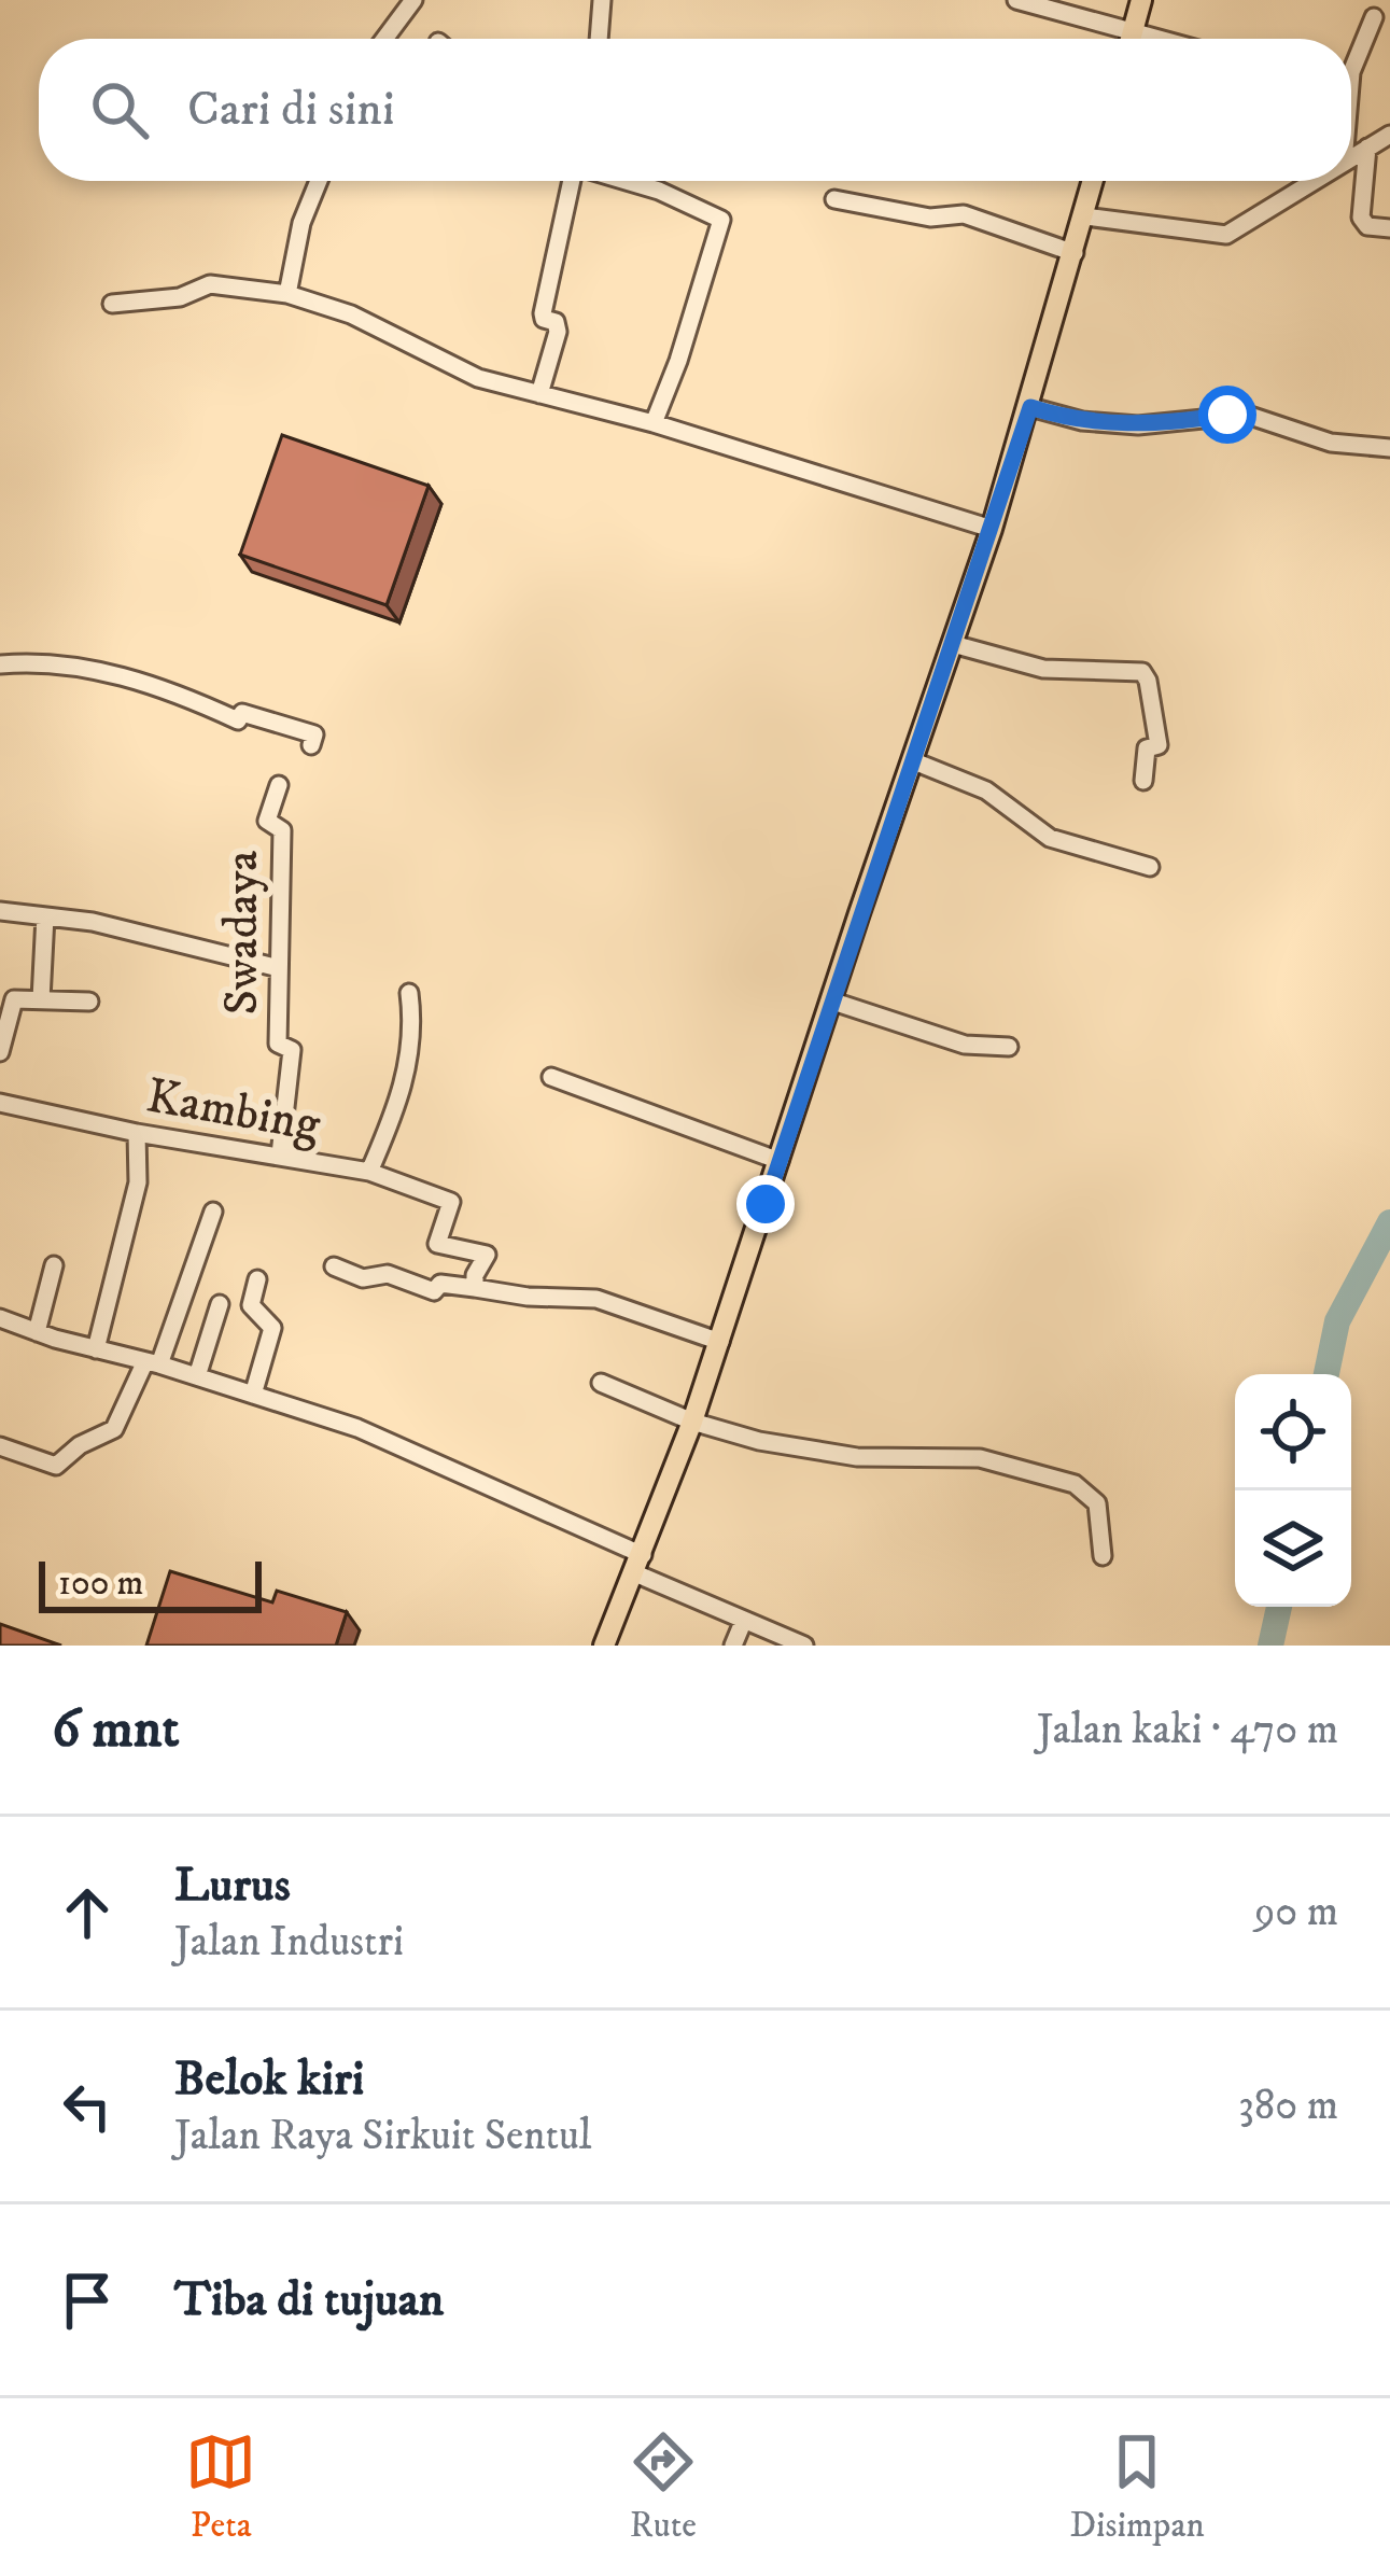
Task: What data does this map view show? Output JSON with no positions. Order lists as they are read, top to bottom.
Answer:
{
  "streets": {
    "street": ["Swadaya", "Kambing"]
  },
  "crossings": [
    ["Swadaya", "Kambing"]
  ],
  "scale_bar": "100 m",
  "page": {
    "search": "Cari di sini",
    "scale": "100 m",
    "heading": ["6 mnt", "Jalan kaki · 470 m"],
    "list": [
      ["Lurus", "Jalan Industri", "90 m"],
      ["Belok kiri", "Jalan Raya Sirkuit Sentul", "380 m"],
      "Tiba di tujuan"
    ],
    "nav": ["Peta", "Rute", "Disimpan"]
  }
}
